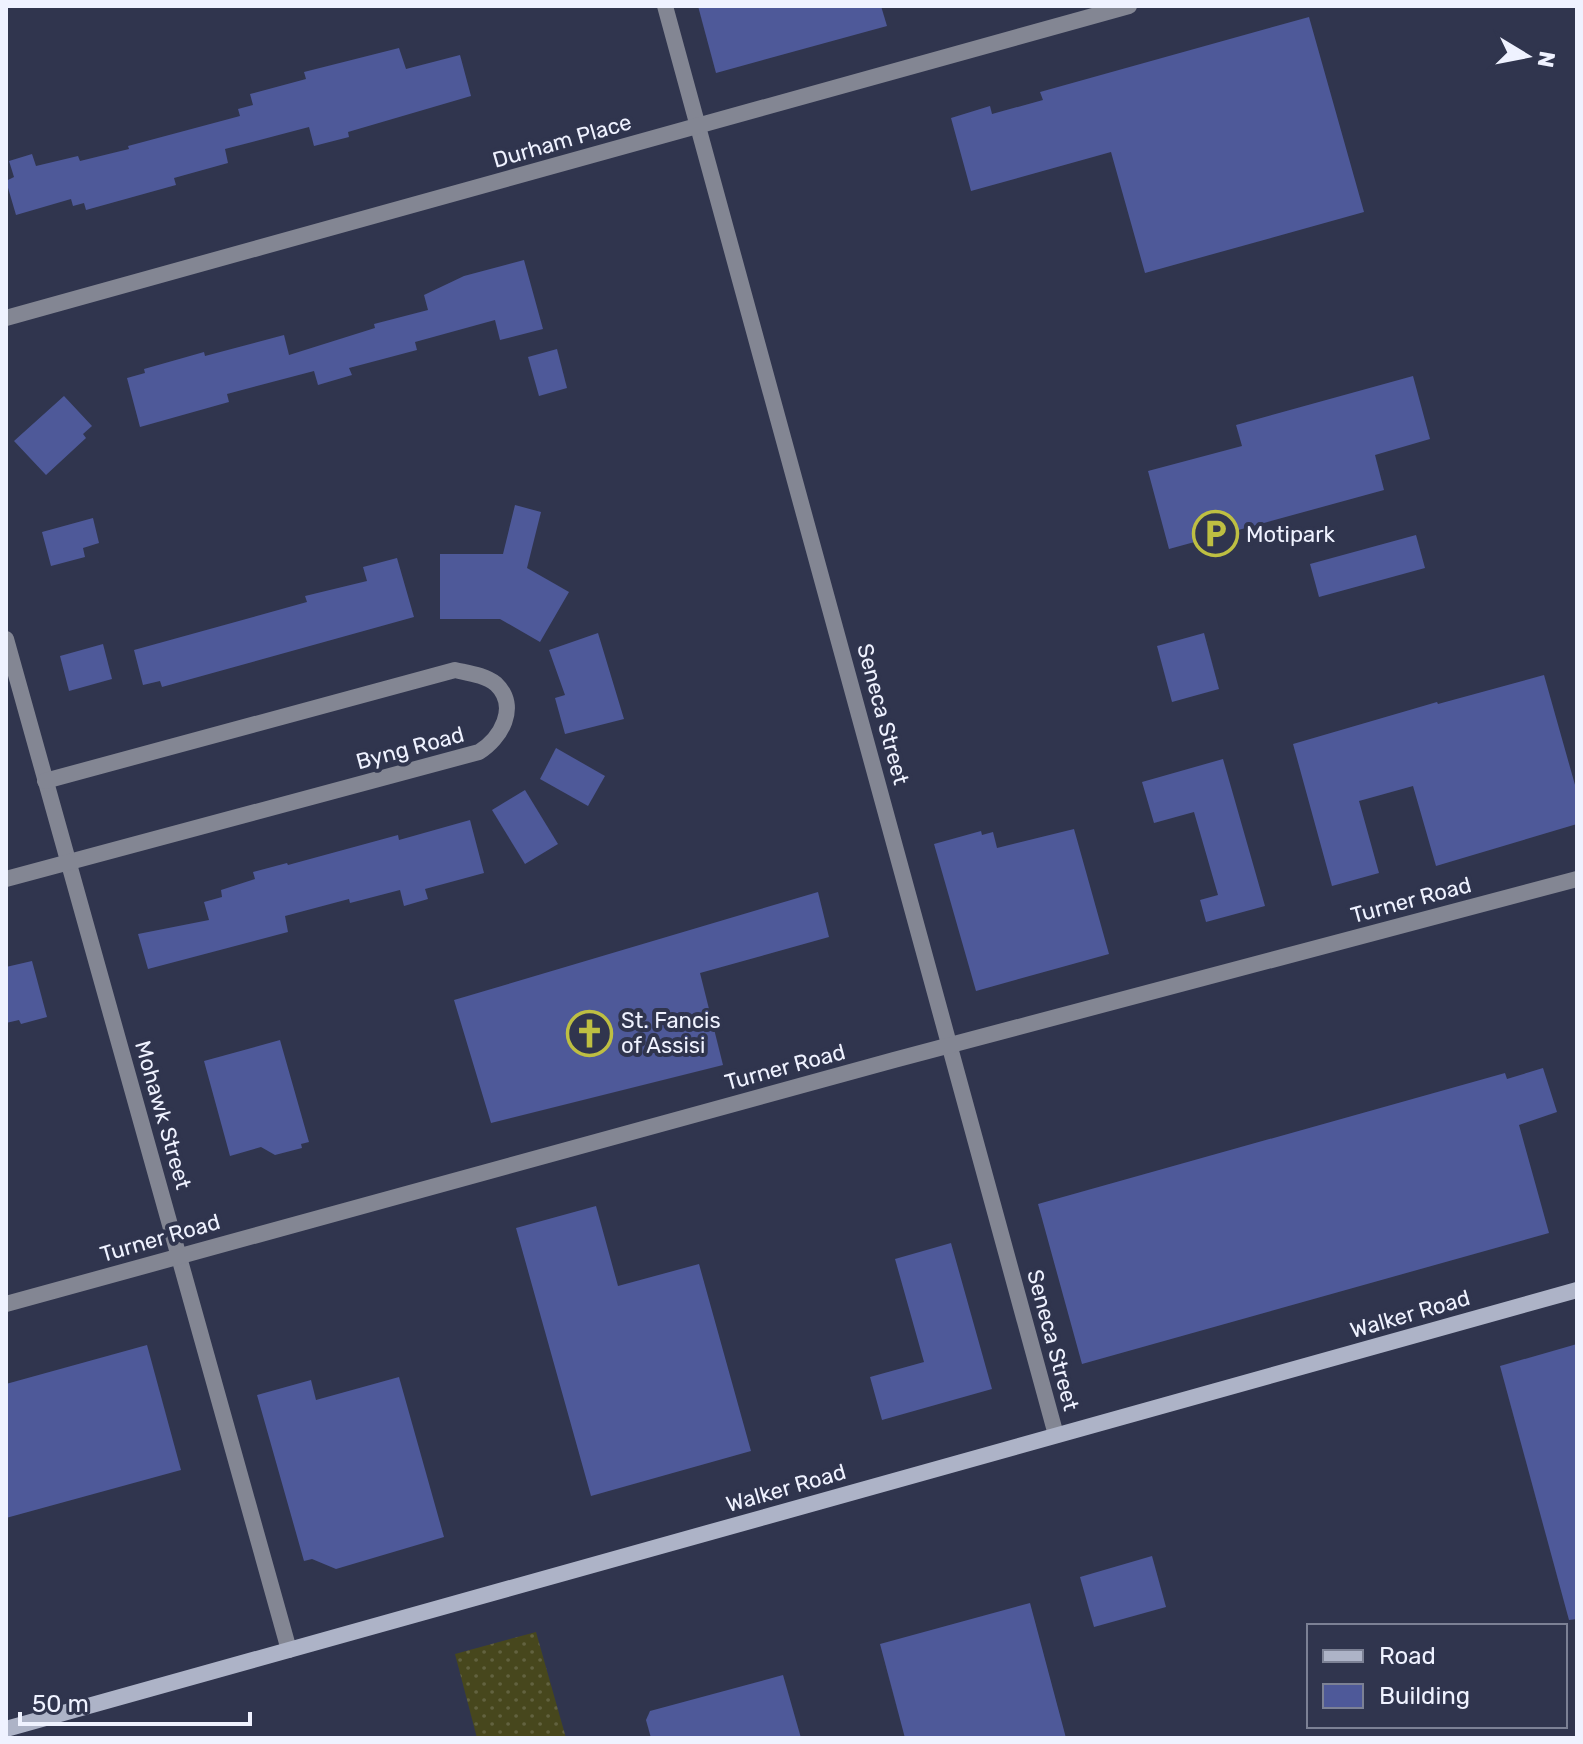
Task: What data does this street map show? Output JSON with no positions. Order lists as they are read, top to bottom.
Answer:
{
  "streets": {
    "main road": ["Walker Road"],
    "street": [
      "Durham Place",
      "Seneca Street",
      "Byng Road",
      "Turner Road",
      "Mohawk Street"
    ]
  },
  "crossings": [
    ["Durham Place", "Seneca Street"],
    ["Seneca Street", "Turner Road"],
    ["Seneca Street", "Walker Road"],
    ["Byng Road", "Mohawk Street"],
    ["Turner Road", "Mohawk Street"],
    ["Mohawk Street", "Walker Road"]
  ],
  "places": {
    "parking": ["Motipark"],
    "church": ["St. Fancis of Assisi"]
  },
  "legend": ["Road", "Building"],
  "scale_bar": "50 m",
  "north": "right"
}
